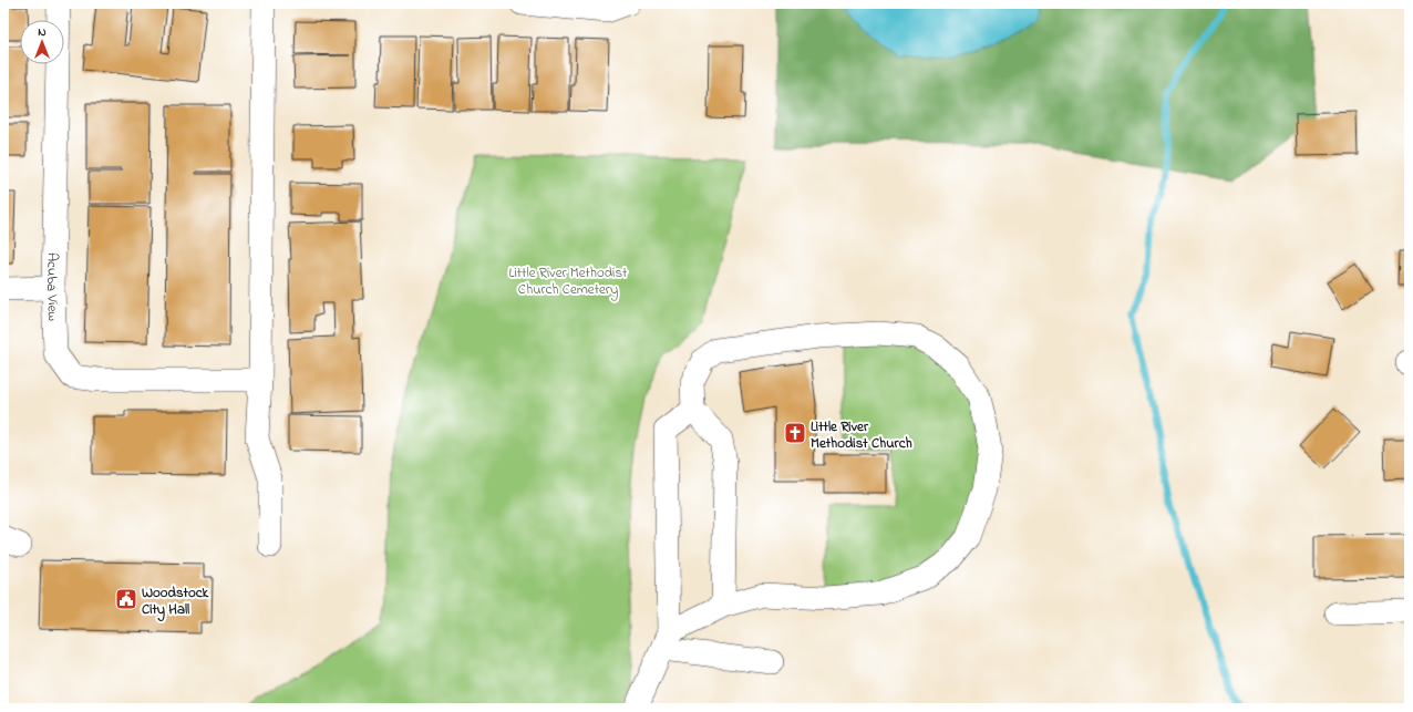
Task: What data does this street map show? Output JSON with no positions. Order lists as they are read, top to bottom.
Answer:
{
  "streets": {
    "street": ["Acuba View"]
  },
  "parks": ["Little River Methodist Church Cemetery"],
  "places": {
    "church": ["Little River Methodist Church"],
    "public building": ["Woodstock City Hall"]
  },
  "north": "top"
}
